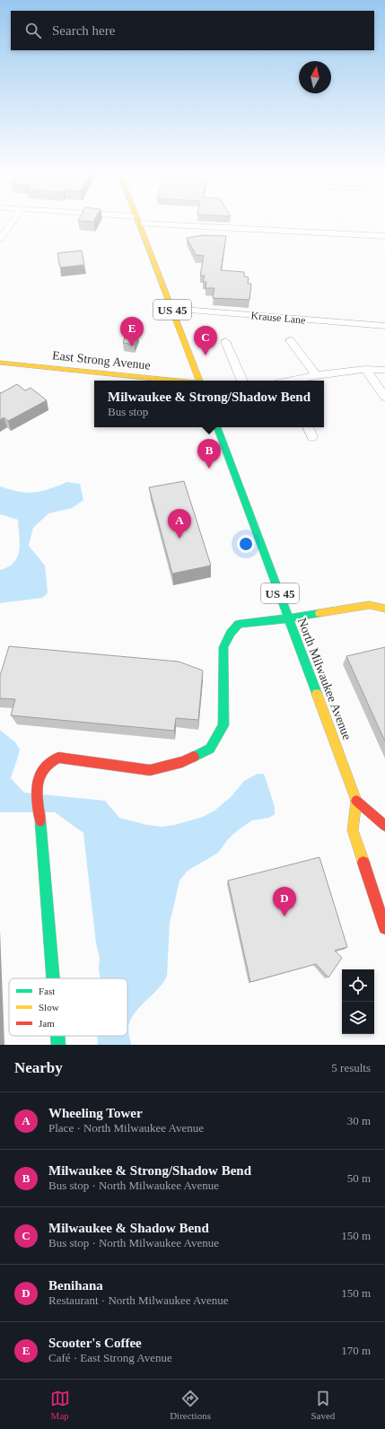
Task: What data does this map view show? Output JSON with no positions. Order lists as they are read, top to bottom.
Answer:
{
  "streets": {
    "main road": ["US 45", "East Strong Avenue", "North Milwaukee Avenue"],
    "street": ["Krause Lane"]
  },
  "crossings": [
    ["US 45", "Krause Lane"]
  ],
  "legend": ["Fast", "Slow", "Jam"],
  "north": "top",
  "page": {
    "search": "Search here",
    "pins": [
      "E",
      "C",
      "B",
      "A",
      "D"
    ],
    "popup": ["Milwaukee & Strong/Shadow Bend", "Bus stop"],
    "heading": ["Nearby", "5 results"],
    "list": [
      {
        "mark": "A",
        "name": "Wheeling Tower",
        "note": "Place · North Milwaukee Avenue",
        "value": "30 m"
      },
      {
        "mark": "B",
        "name": "Milwaukee & Strong/Shadow Bend",
        "note": "Bus stop · North Milwaukee Avenue",
        "value": "50 m"
      },
      {
        "mark": "C",
        "name": "Milwaukee & Shadow Bend",
        "note": "Bus stop · North Milwaukee Avenue",
        "value": "150 m"
      },
      {
        "mark": "D",
        "name": "Benihana",
        "note": "Restaurant · North Milwaukee Avenue",
        "value": "150 m"
      },
      {
        "mark": "E",
        "name": "Scooter's Coffee",
        "note": "Café · East Strong Avenue",
        "value": "170 m"
      }
    ],
    "nav": ["Map", "Directions", "Saved"]
  }
}
